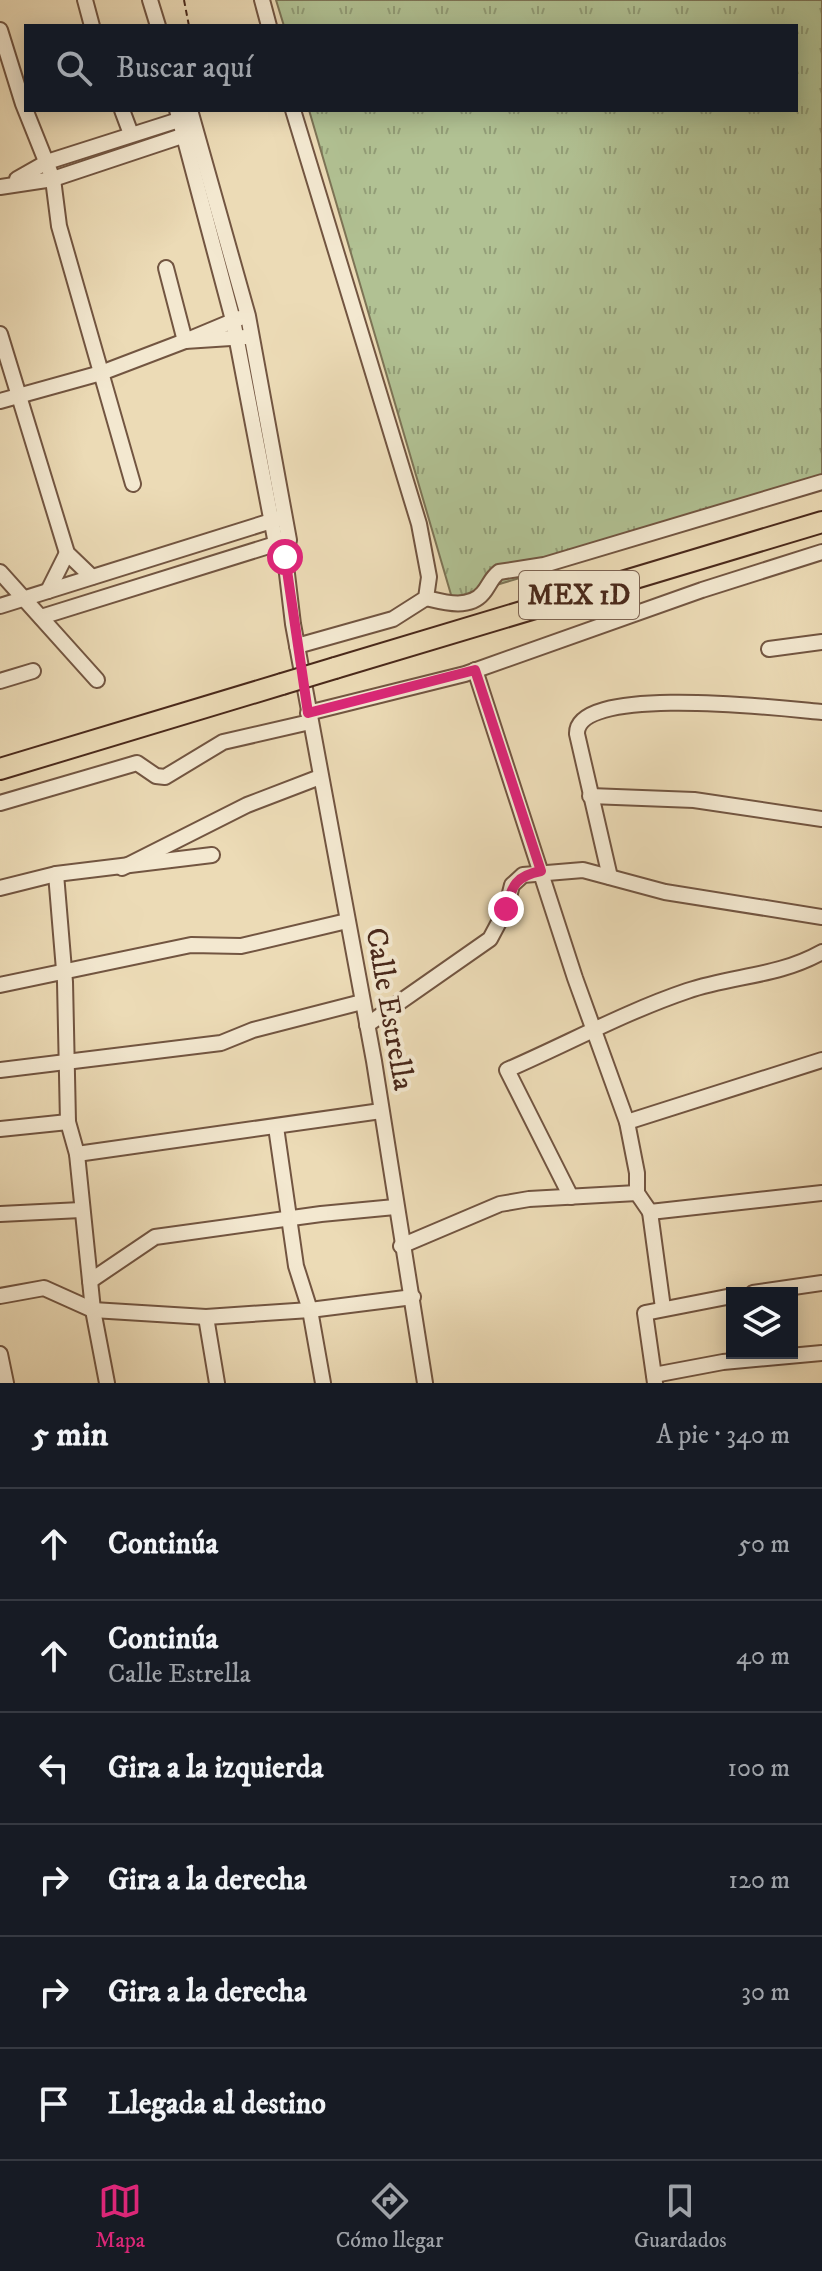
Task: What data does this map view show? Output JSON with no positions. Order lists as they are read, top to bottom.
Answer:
{
  "streets": {
    "highway": ["MEX 1D"],
    "street": ["Calle Estrella"]
  },
  "page": {
    "search": "Buscar aquí",
    "heading": ["5 min", "A pie · 340 m"],
    "list": [
      ["Continúa", "50 m"],
      ["Continúa", "Calle Estrella", "40 m"],
      ["Gira a la izquierda", "100 m"],
      ["Gira a la derecha", "120 m"],
      ["Gira a la derecha", "30 m"],
      "Llegada al destino"
    ],
    "nav": ["Mapa", "Cómo llegar", "Guardados"]
  }
}
